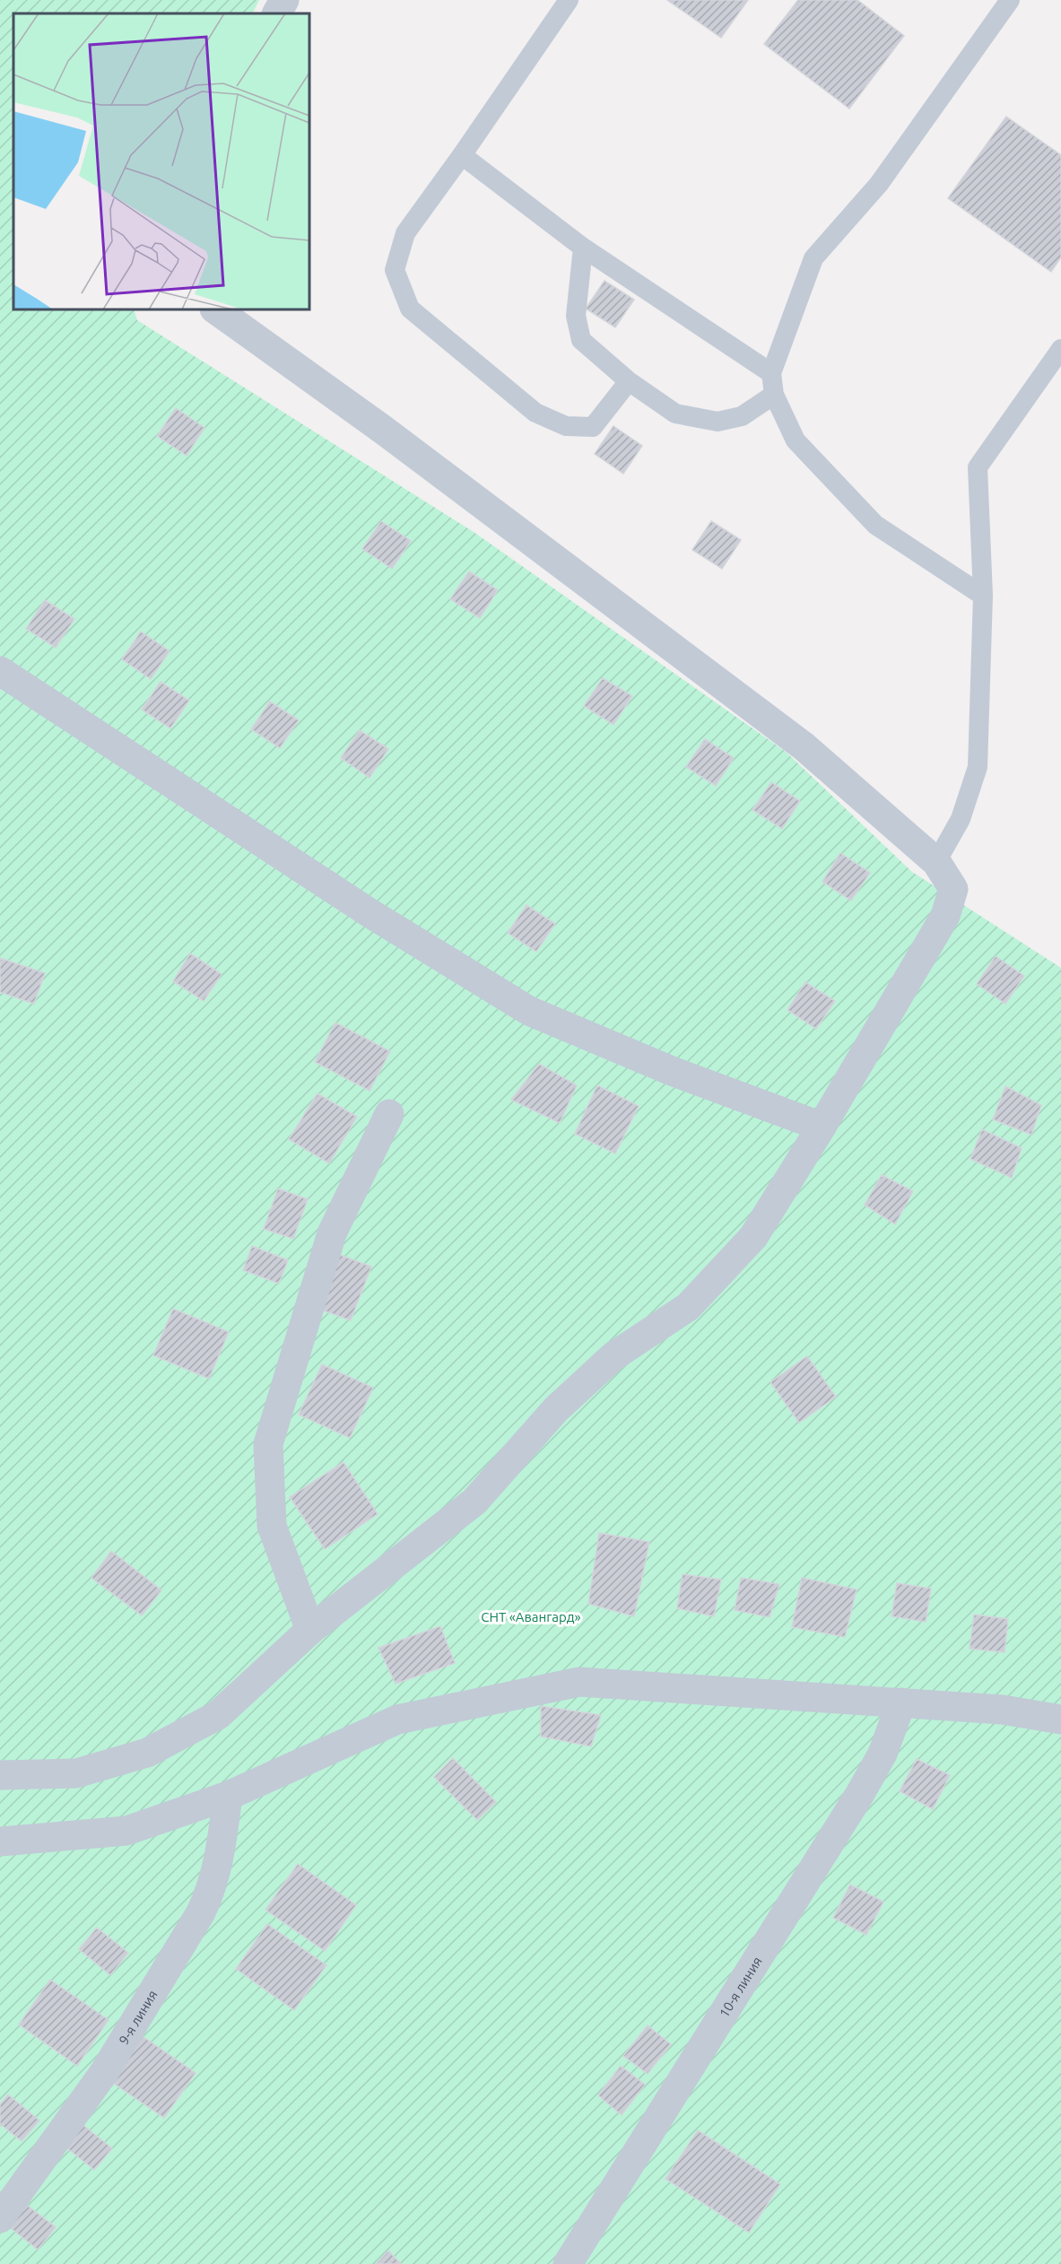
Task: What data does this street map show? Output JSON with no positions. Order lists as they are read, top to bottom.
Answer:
{
  "streets": {
    "street": ["10-я линия", "9-я линия"]
  },
  "parks": ["СНТ «Авангард»"]
}
